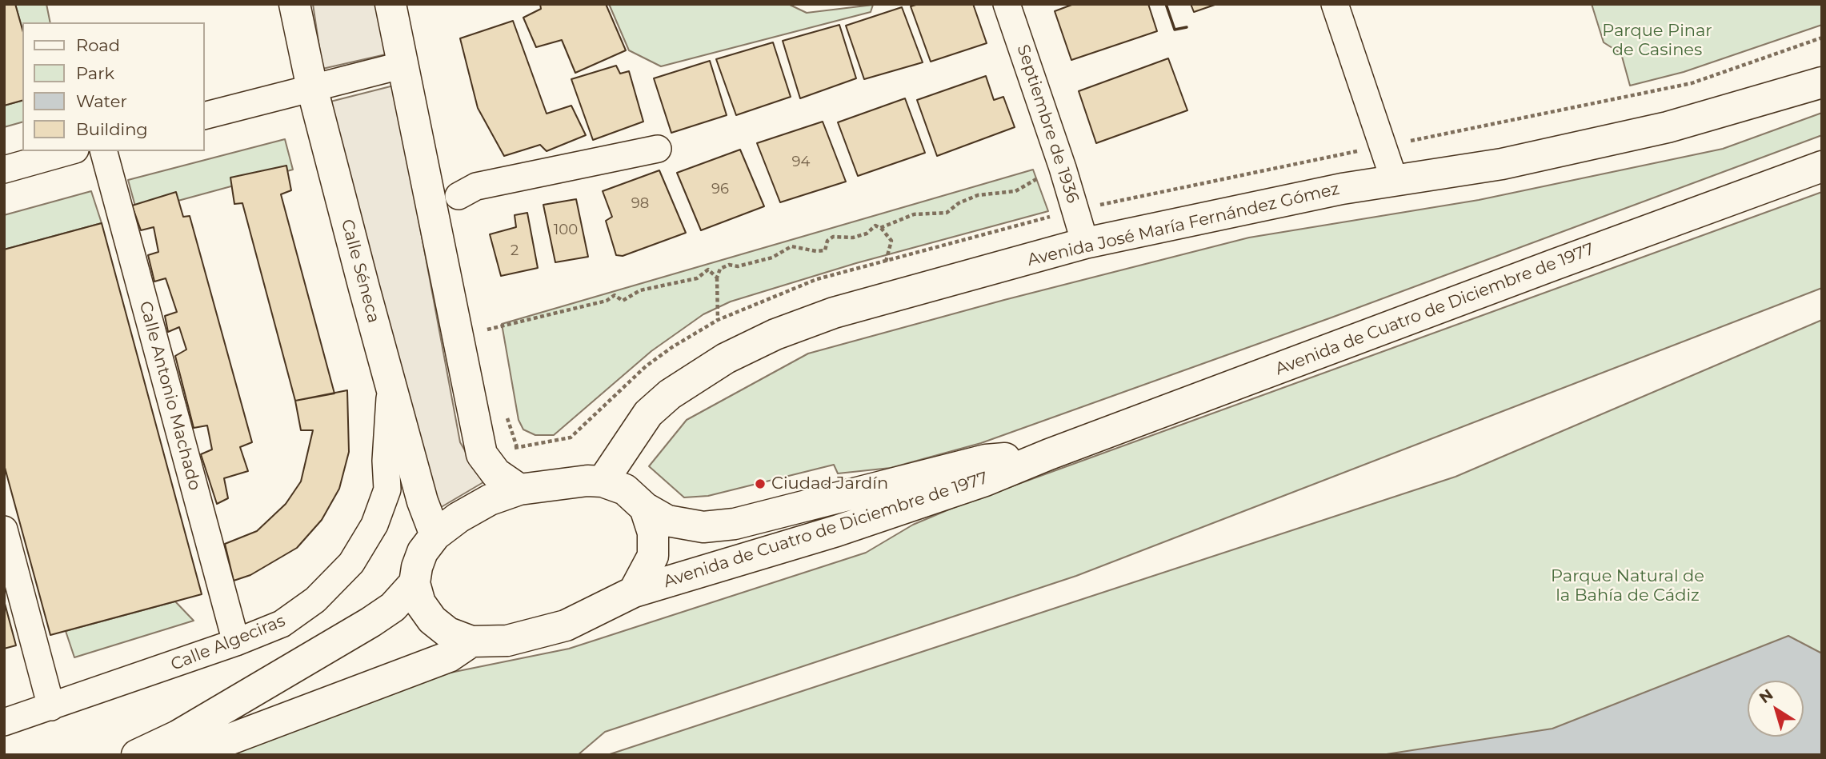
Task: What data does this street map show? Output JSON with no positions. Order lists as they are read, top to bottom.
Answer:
{
  "streets": {
    "main road": ["Avenida José María Fernández Gómez", "Calle Séneca", "Avenida de Cuatro de Diciembre de 1977"],
    "street": ["Septiembre de 1936", "Calle Antonio Machado", "Calle Algeciras"]
  },
  "crossings": [
    ["Septiembre de 1936", "Avenida José María Fernández Gómez"],
    ["Avenida José María Fernández Gómez", "Avenida de Cuatro de Diciembre de 1977"],
    ["Calle Séneca", "Calle Algeciras"],
    ["Calle Antonio Machado", "Calle Algeciras"]
  ],
  "parks": ["Parque Pinar de Casines", "Parque Natural de la Bahía de Cádiz"],
  "places": ["Ciudad Jardín"],
  "house_numbers": [
    "94",
    "96",
    "98",
    "100",
    "2"
  ],
  "legend": [
    "Road",
    "Park",
    "Water",
    "Building"
  ],
  "north": "top left"
}
